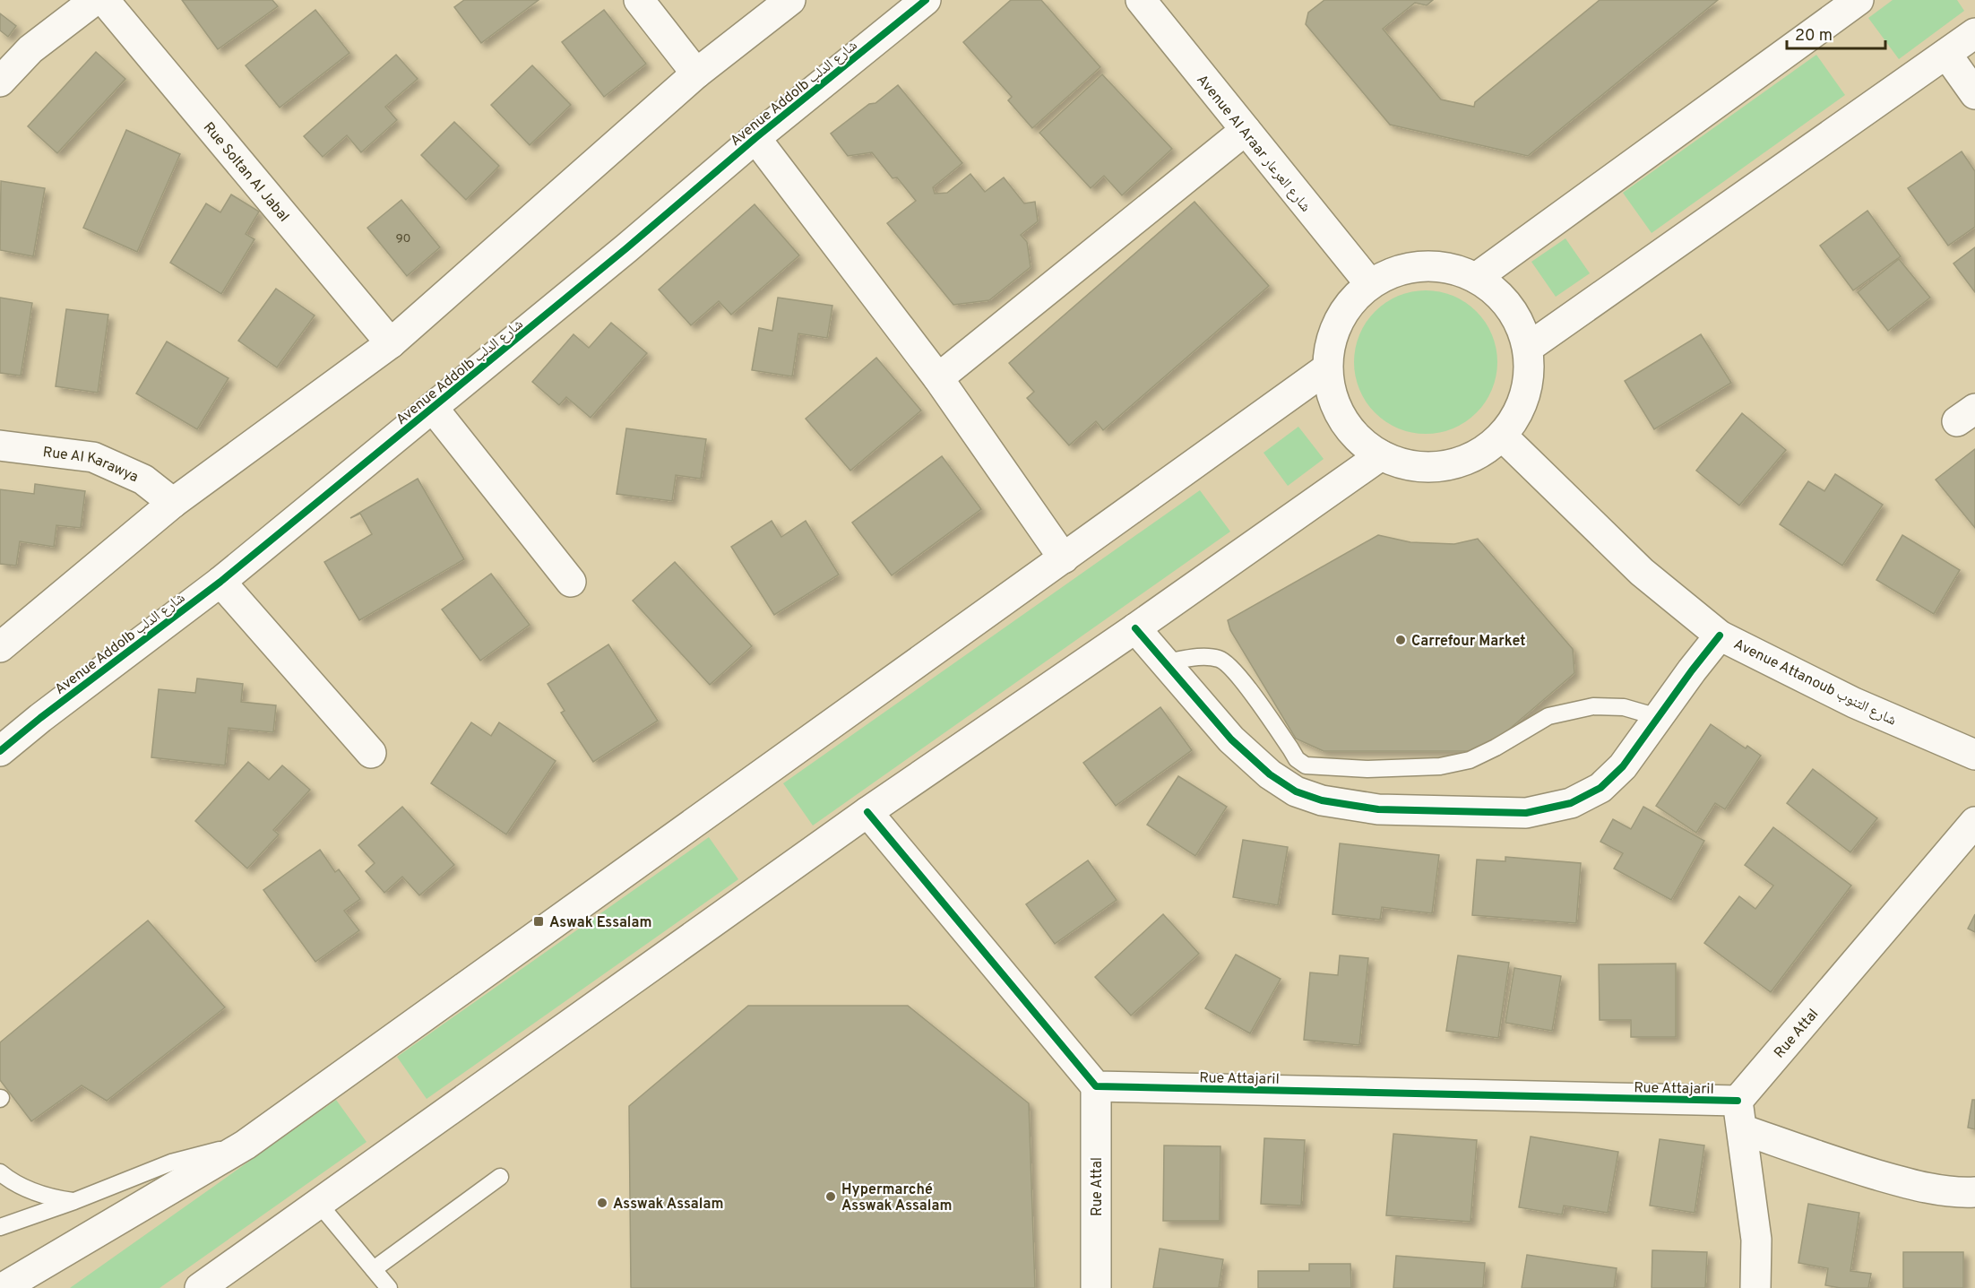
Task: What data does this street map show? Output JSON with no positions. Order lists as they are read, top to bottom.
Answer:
{
  "streets": {
    "street": [
      "Avenue Addolb شارع الدلب",
      "Avenue Al Araar شارع العرعار",
      "Rue Soltan Al Jabal",
      "Rue Al Karawya",
      "Avenue Attanoub شارع التنوب",
      "Rue Attal",
      "Rue Attajaril"
    ]
  },
  "crossings": [
    ["Rue Attal", "Rue Attajaril"]
  ],
  "places": {
    "other": ["Carrefour Market", "Hypermarché Asswak Assalam", "Asswak Assalam"],
    "transit": ["Aswak Essalam"]
  },
  "house_numbers": ["90"],
  "scale_bar": "20 m"
}
